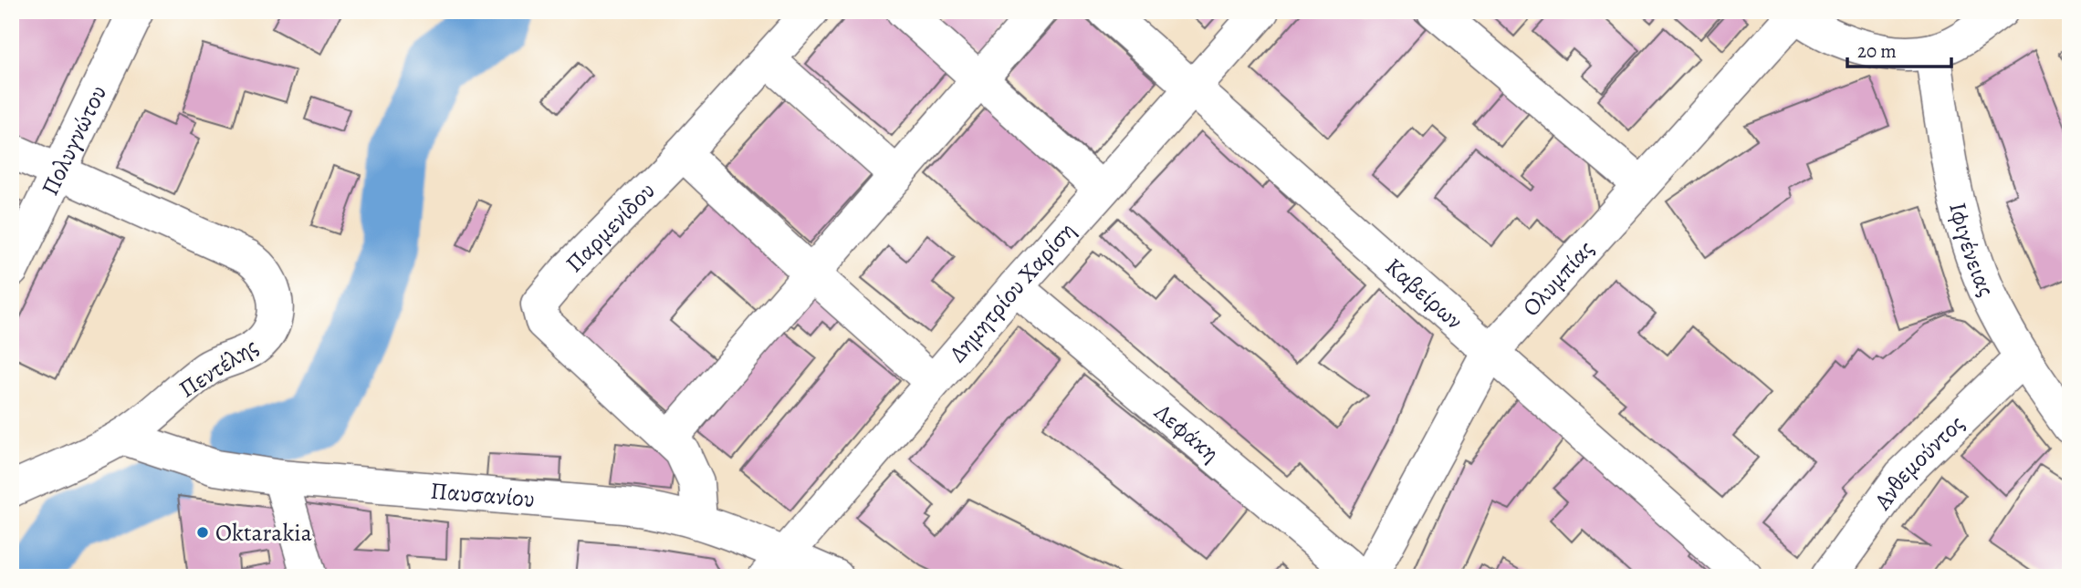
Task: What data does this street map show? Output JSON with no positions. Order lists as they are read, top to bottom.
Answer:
{
  "streets": {
    "street": [
      "Πολυγνώτου",
      "Παρμενίδου",
      "Ιφιγένειας",
      "Ολυμπίας",
      "Δημητρίου Χαρίση",
      "Καβείρων",
      "Πεντέλης",
      "Λεφάκη",
      "Ανθεμούντος",
      "Παυσανίου"
    ]
  },
  "crossings": [
    ["Πολυγνώτου", "Πεντέλης"],
    ["Παρμενίδου", "Παυσανίου"],
    ["Ιφιγένειας", "Ανθεμούντος"],
    ["Ολυμπίας", "Καβείρων"],
    ["Δημητρίου Χαρίση", "Καβείρων"],
    ["Δημητρίου Χαρίση", "Λεφάκη"],
    ["Δημητρίου Χαρίση", "Παυσανίου"],
    ["Πεντέλης", "Παυσανίου"]
  ],
  "places": ["Oktarakia"],
  "scale_bar": "20 m"
}
